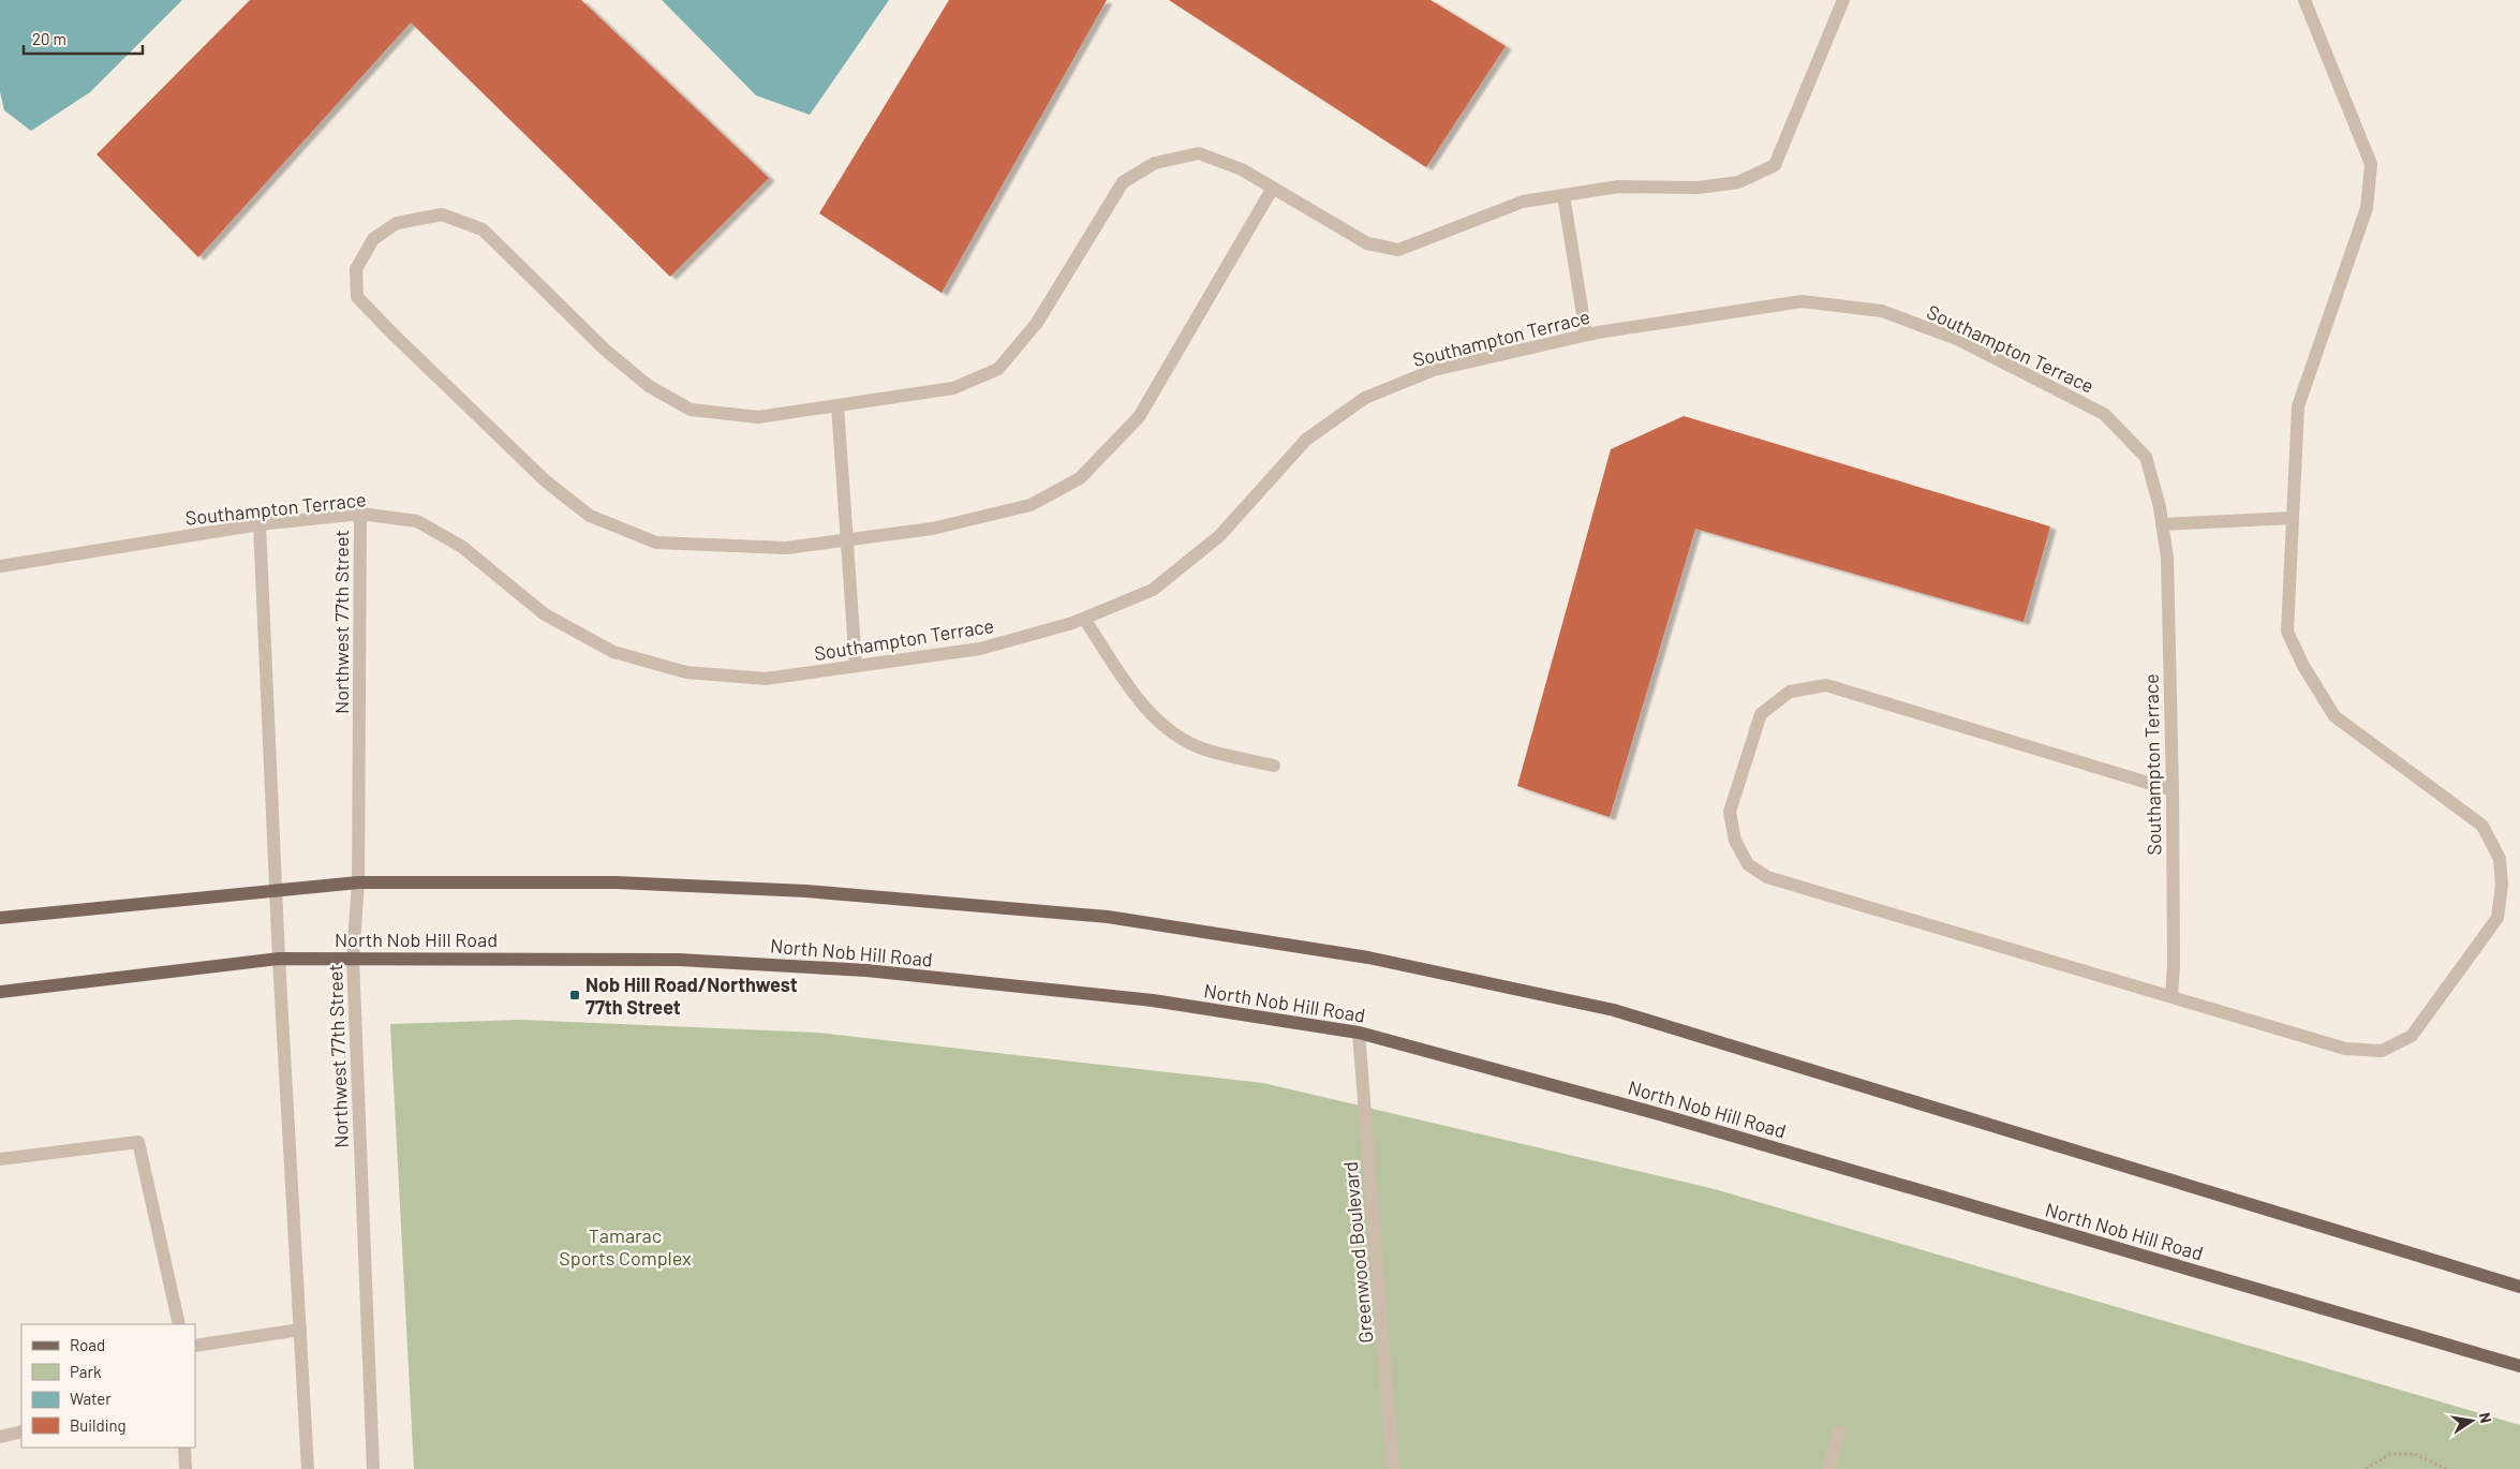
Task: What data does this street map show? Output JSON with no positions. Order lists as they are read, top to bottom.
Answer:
{
  "streets": {
    "main road": ["North Nob Hill Road"],
    "street": ["Southampton Terrace", "Northwest 77th Street", "Greenwood Boulevard"]
  },
  "crossings": [
    ["Southampton Terrace", "Northwest 77th Street"],
    ["Northwest 77th Street", "North Nob Hill Road"],
    ["North Nob Hill Road", "Greenwood Boulevard"]
  ],
  "parks": ["Tamarac Sports Complex"],
  "places": {
    "transit": ["Nob Hill Road/Northwest 77th Street"]
  },
  "legend": [
    "Road",
    "Park",
    "Water",
    "Building"
  ],
  "scale_bar": "20 m",
  "north": "right"
}
